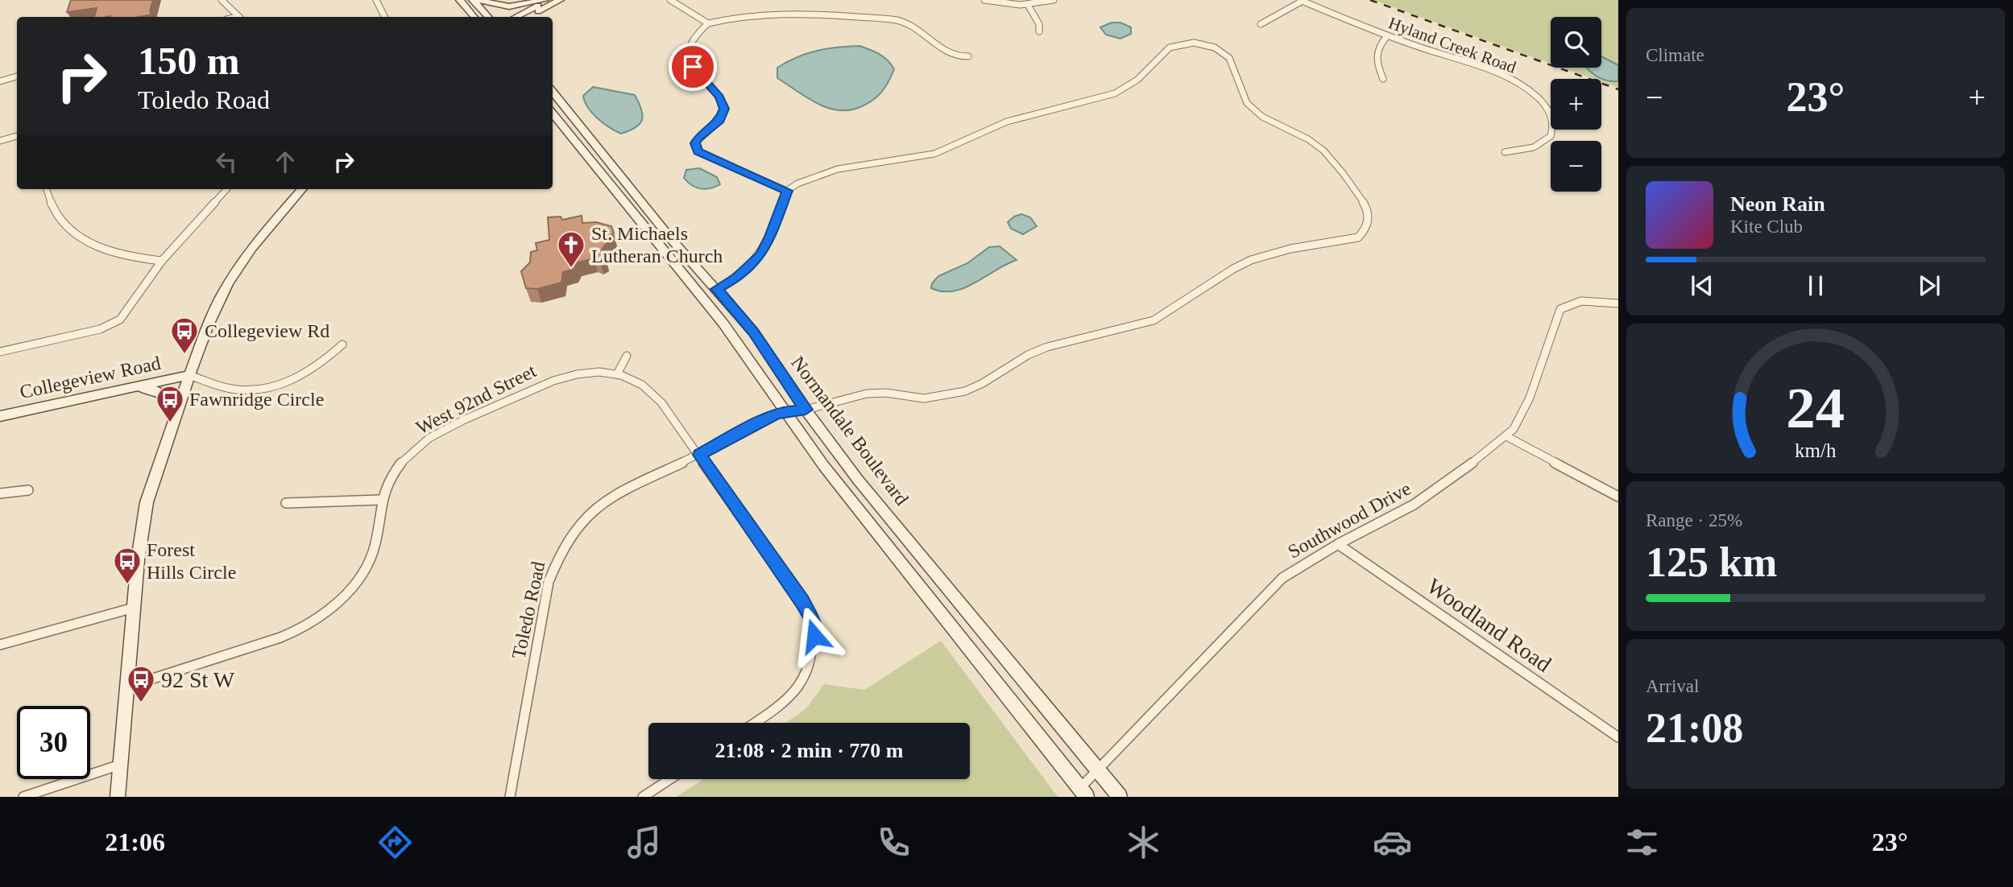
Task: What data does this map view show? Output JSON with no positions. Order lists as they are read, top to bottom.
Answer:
{
  "streets": {
    "main road": ["Collegeview Road", "Normandale Boulevard"],
    "street": [
      "Hyland Creek Road",
      "West 92nd Street",
      "Southwood Drive",
      "Toledo Road",
      "Woodland Road"
    ]
  },
  "crossings": [
    ["West 92nd Street", "Toledo Road"],
    ["Normandale Boulevard", "Southwood Drive"],
    ["Normandale Boulevard", "Toledo Road"],
    ["Southwood Drive", "Woodland Road"]
  ],
  "places": {
    "church": ["St. Michaels Lutheran Church"],
    "bus stop": [
      "Collegeview Rd",
      "Fawnridge Circle",
      "Forest Hills Circle",
      "92 St W"
    ]
  },
  "page": {
    "tile": [
      "Climate",
      ["Range · 25%", "125 km"],
      ["Arrival", "21:08"]
    ],
    "map_buttons": ["+", "−"],
    "turn": ["150 m", "Toledo Road"],
    "heat": ["−", "23°", "+"],
    "song": ["Neon Rain", "Kite Club"],
    "limit": "30",
    "trip": "21:08 · 2 min · 770 m",
    "tabs": ["21:06", "23°"],
    "gauge": ["24", "km/h"]
  }
}
